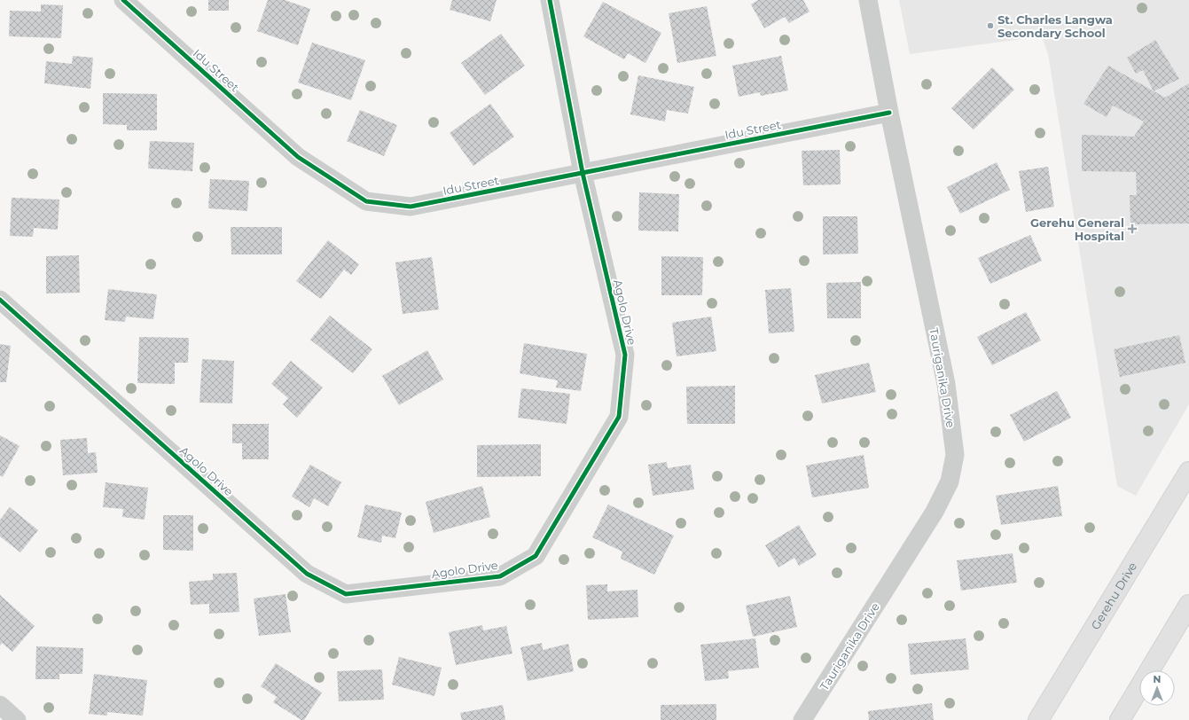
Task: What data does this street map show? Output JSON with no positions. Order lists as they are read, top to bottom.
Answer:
{
  "streets": {
    "street": [
      "Idu Street",
      "Agolo Drive",
      "Tauriganika Drive",
      "Gerehu Drive"
    ]
  },
  "crossings": [
    ["Idu Street", "Agolo Drive"],
    ["Idu Street", "Tauriganika Drive"]
  ],
  "places": {
    "other": ["St. Charles Langwa Secondary School"],
    "health": ["Gerehu General Hospital"]
  },
  "north": "top"
}
